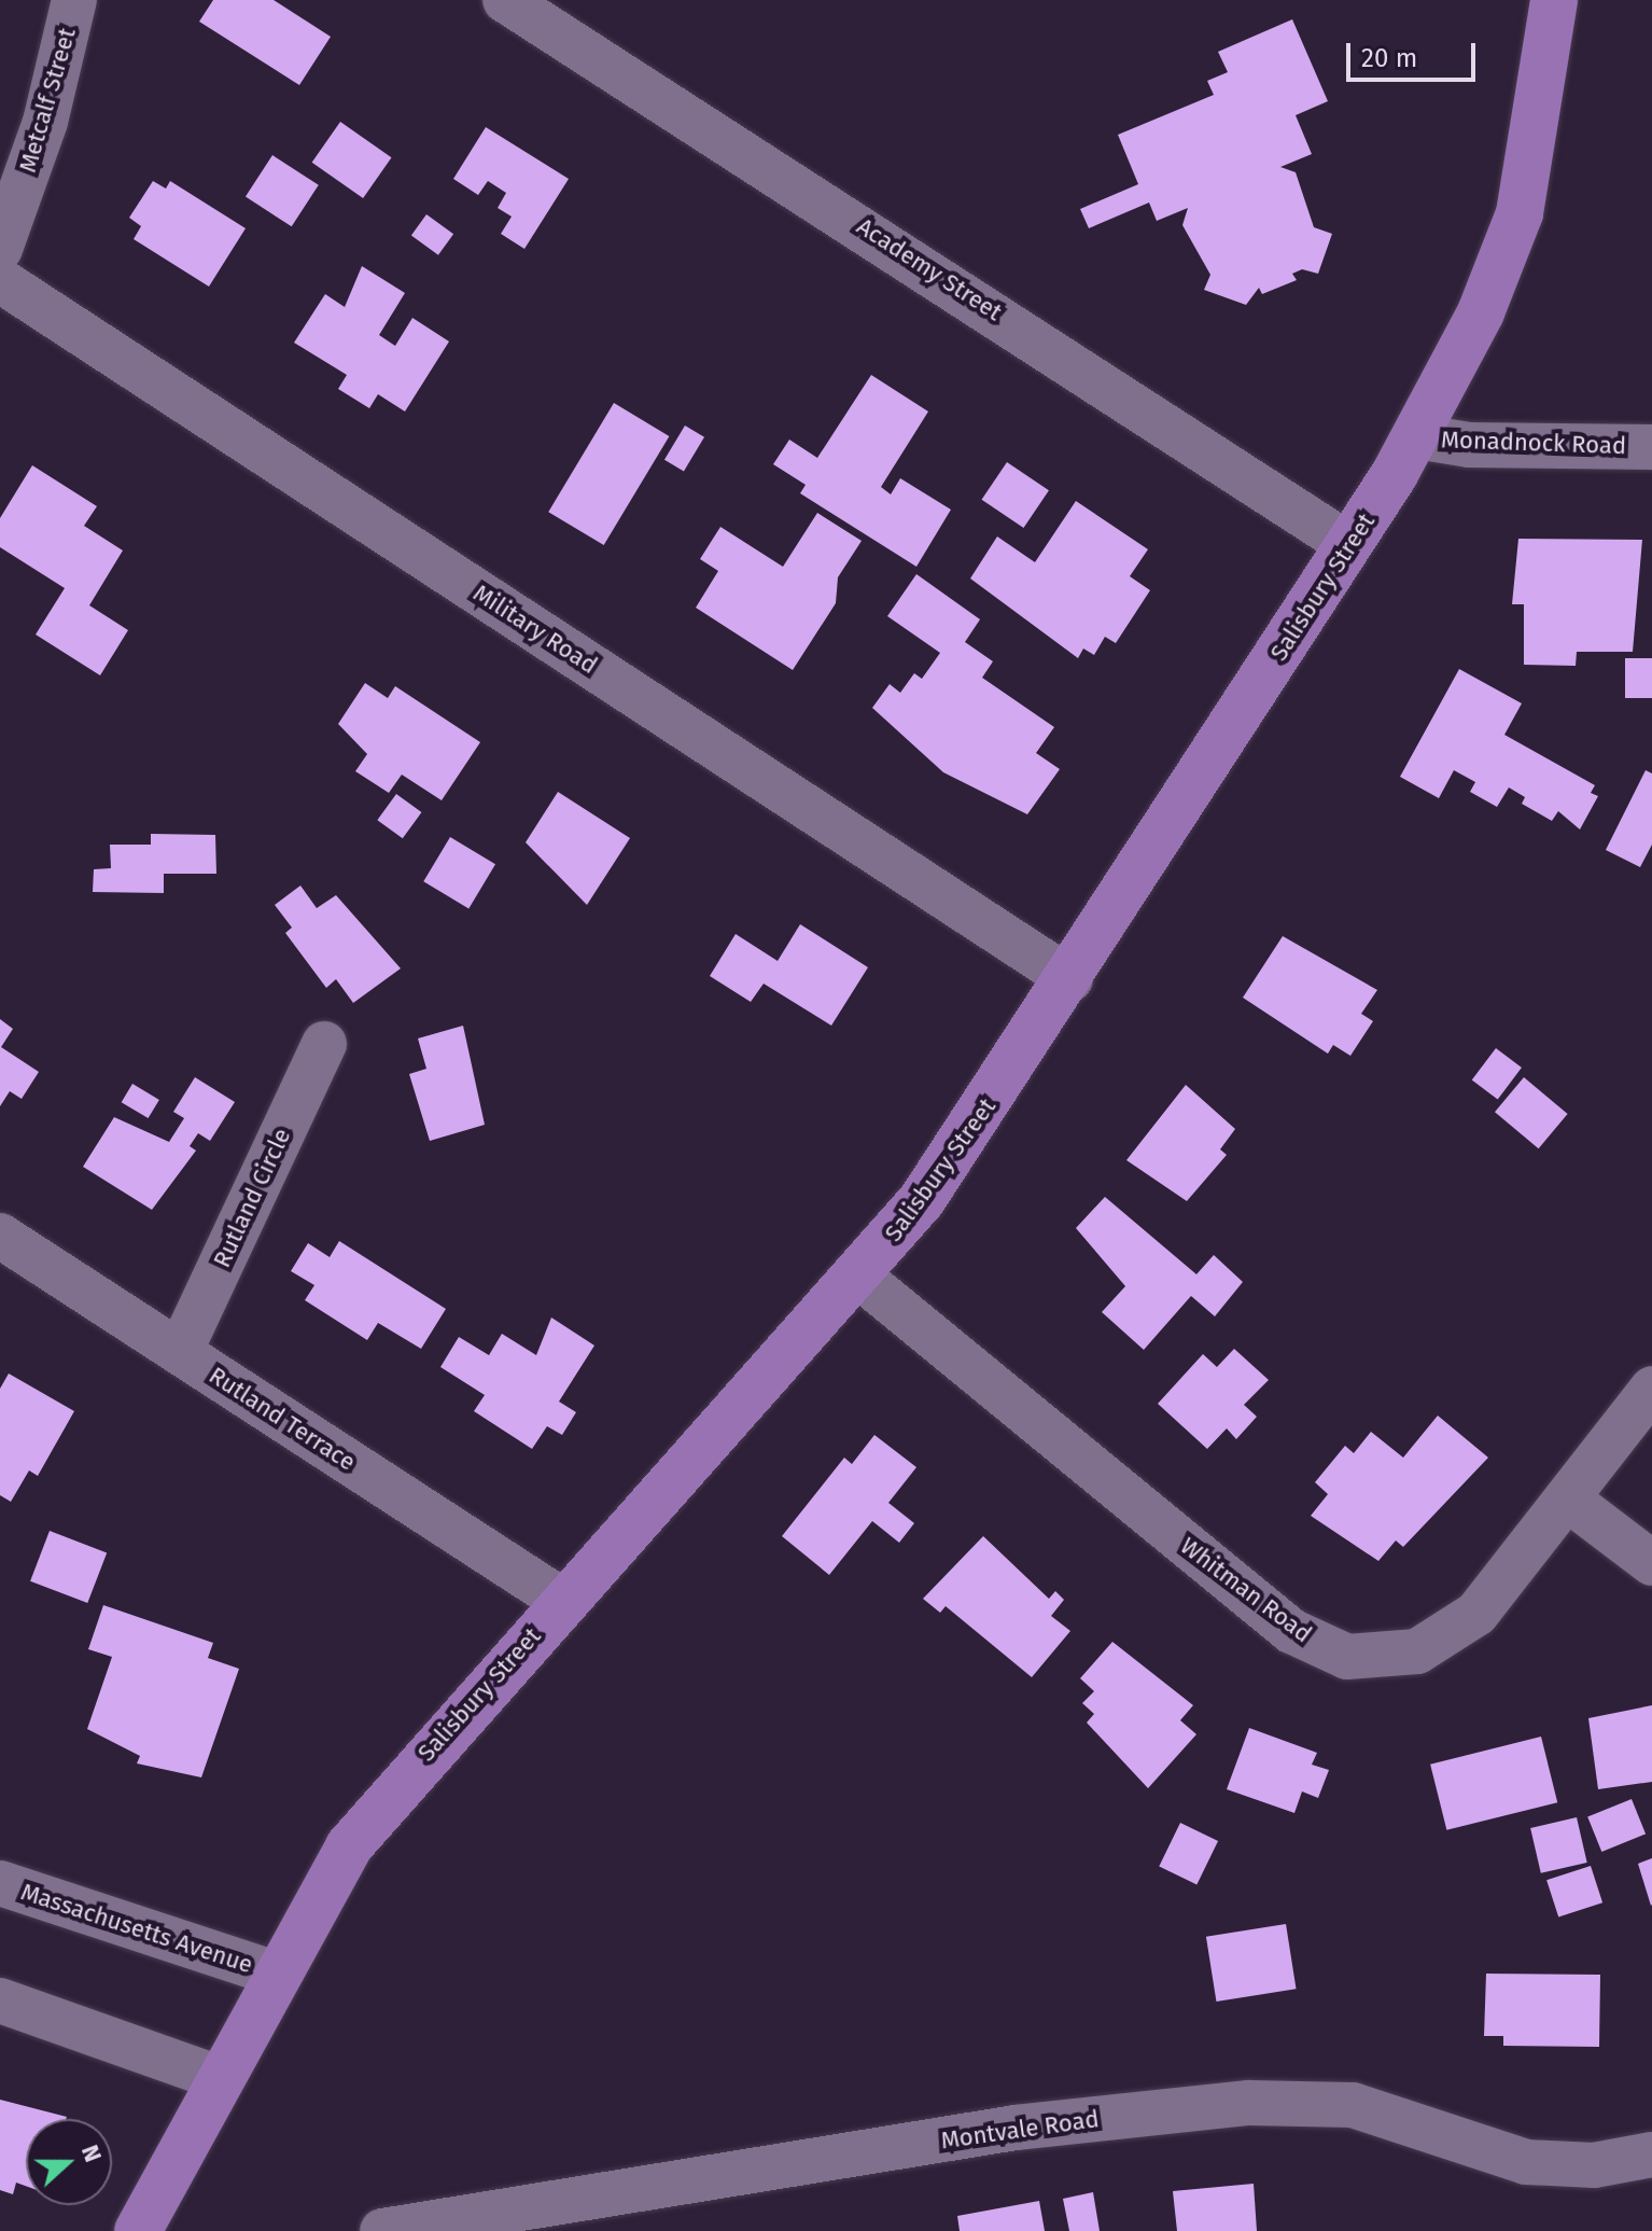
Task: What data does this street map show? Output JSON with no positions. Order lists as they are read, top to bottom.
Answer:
{
  "streets": {
    "main road": ["Salisbury Street"],
    "street": [
      "Metcalf Street",
      "Academy Street",
      "Monadnock Road",
      "Military Road",
      "Rutland Circle",
      "Rutland Terrace",
      "Whitman Road",
      "Massachusetts Avenue",
      "Montvale Road"
    ]
  },
  "crossings": [
    ["Academy Street", "Salisbury Street"],
    ["Monadnock Road", "Salisbury Street"],
    ["Salisbury Street", "Military Road"],
    ["Salisbury Street", "Rutland Terrace"],
    ["Salisbury Street", "Whitman Road"],
    ["Salisbury Street", "Massachusetts Avenue"],
    ["Rutland Circle", "Rutland Terrace"]
  ],
  "scale_bar": "20 m",
  "north": "right"
}
